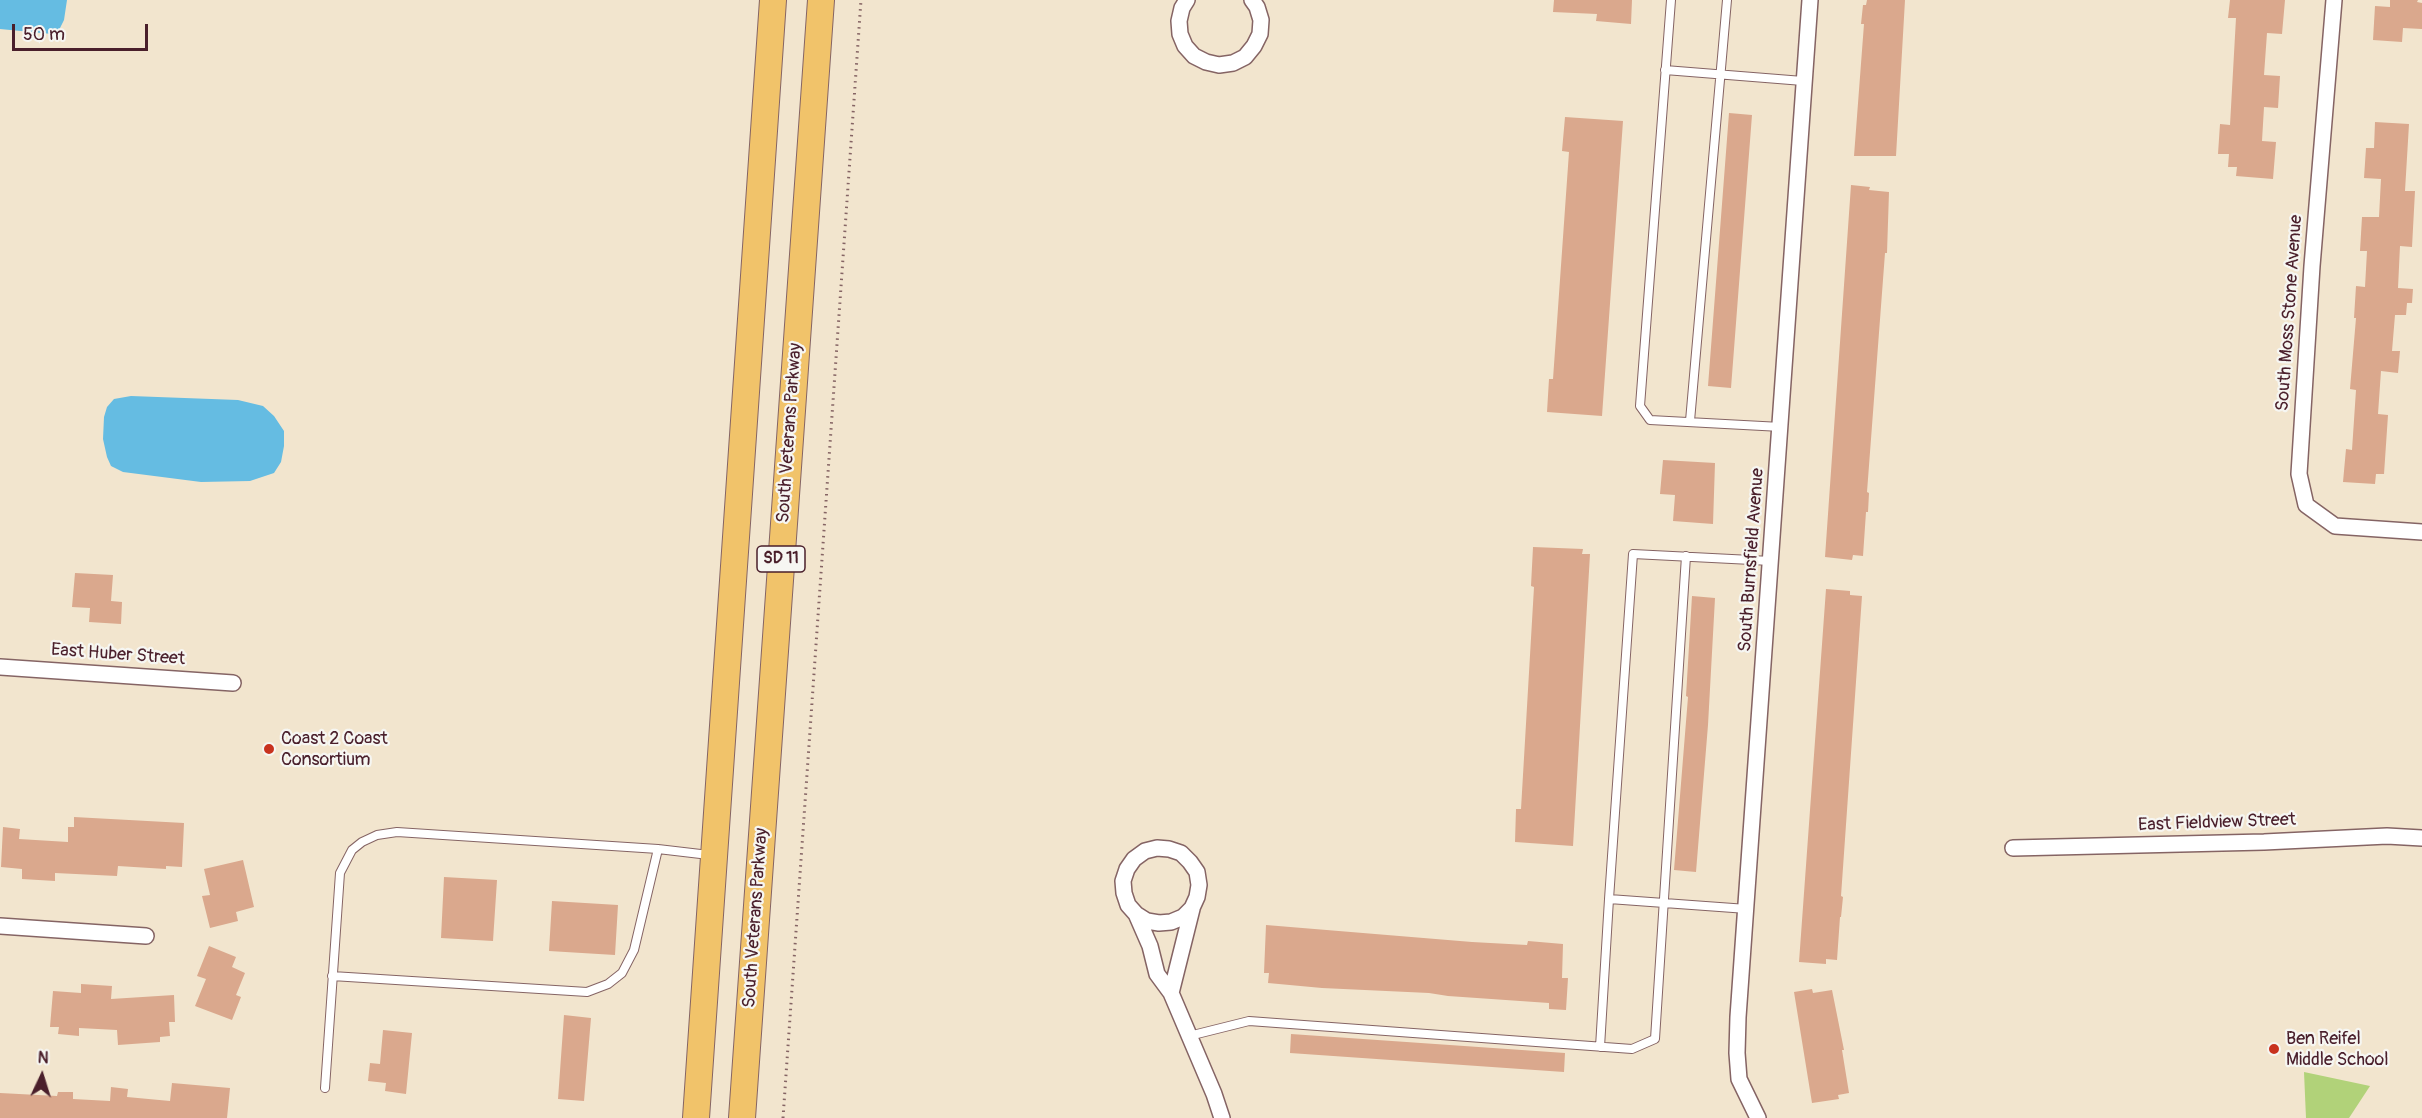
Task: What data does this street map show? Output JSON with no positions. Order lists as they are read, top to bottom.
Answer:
{
  "streets": {
    "highway": ["South Veterans Parkway", "SD 11"],
    "street": [
      "South Moss Stone Avenue",
      "South Burnsfield Avenue",
      "East Huber Street",
      "East Fieldview Street"
    ]
  },
  "places": ["Coast 2 Coast Consortium", "Ben Reifel Middle School"],
  "scale_bar": "50 m",
  "north": "top"
}
